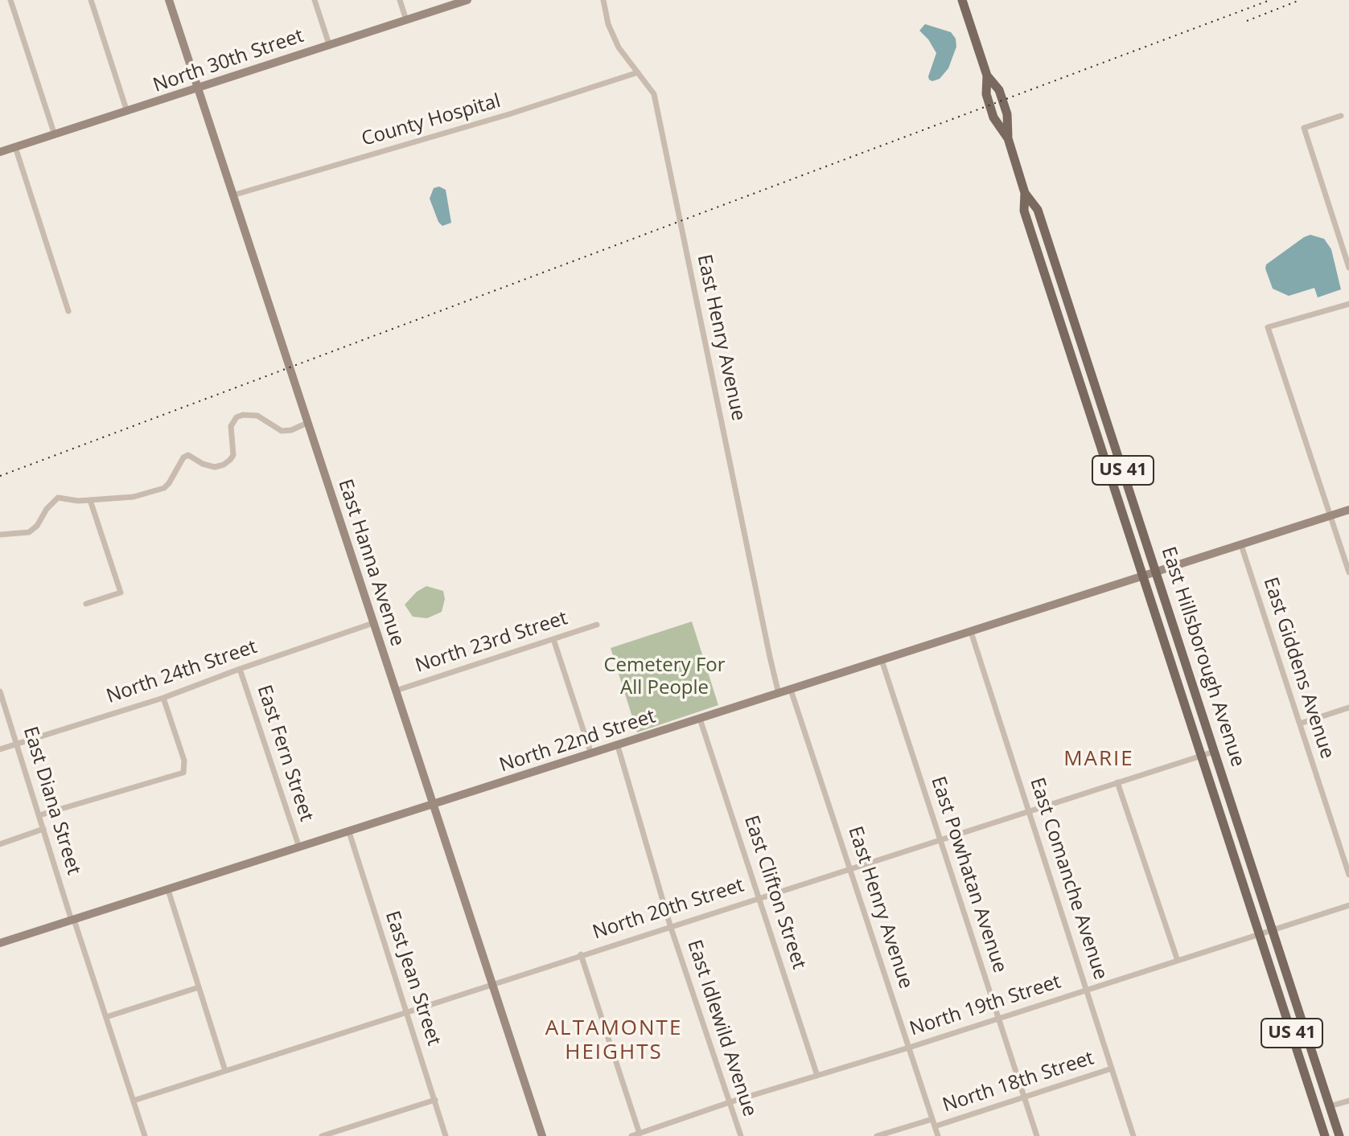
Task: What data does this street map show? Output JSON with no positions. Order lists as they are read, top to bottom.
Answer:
{
  "streets": {
    "main road": ["US 41", "East Hillsborough Avenue"],
    "street": [
      "North 30th Street",
      "County Hospital",
      "East Henry Avenue",
      "East Hanna Avenue",
      "North 23rd Street",
      "East Giddens Avenue",
      "North 24th Street",
      "North 22nd Street",
      "East Fern Street",
      "East Diana Street",
      "East Powhatan Avenue",
      "East Comanche Avenue",
      "East Clifton Street",
      "North 20th Street",
      "East Jean Street",
      "North 19th Street",
      "East Idlewild Avenue",
      "North 18th Street"
    ]
  },
  "crossings": [
    ["North 30th Street", "East Hanna Avenue"],
    ["County Hospital", "East Henry Avenue"],
    ["County Hospital", "East Hanna Avenue"],
    ["East Henry Avenue", "North 22nd Street"],
    ["East Henry Avenue", "North 20th Street"],
    ["East Henry Avenue", "North 19th Street"],
    ["East Henry Avenue", "North 18th Street"],
    ["East Hanna Avenue", "North 23rd Street"],
    ["East Hanna Avenue", "North 24th Street"],
    ["East Hanna Avenue", "North 22nd Street"],
    ["East Hanna Avenue", "North 20th Street"],
    ["East Hillsborough Avenue", "North 22nd Street"],
    ["East Hillsborough Avenue", "North 20th Street"],
    ["East Hillsborough Avenue", "North 19th Street"],
    ["East Giddens Avenue", "North 22nd Street"],
    ["North 24th Street", "East Fern Street"],
    ["North 24th Street", "East Diana Street"],
    ["North 22nd Street", "East Fern Street"],
    ["North 22nd Street", "East Diana Street"],
    ["North 22nd Street", "East Powhatan Avenue"],
    ["North 22nd Street", "East Comanche Avenue"],
    ["North 22nd Street", "East Clifton Street"],
    ["North 22nd Street", "East Jean Street"],
    ["North 22nd Street", "East Idlewild Avenue"],
    ["East Diana Street", "North 20th Street"],
    ["East Powhatan Avenue", "North 20th Street"],
    ["East Powhatan Avenue", "North 19th Street"],
    ["East Powhatan Avenue", "North 18th Street"],
    ["East Comanche Avenue", "North 20th Street"],
    ["East Comanche Avenue", "North 19th Street"],
    ["East Comanche Avenue", "North 18th Street"],
    ["East Clifton Street", "North 20th Street"],
    ["East Clifton Street", "North 19th Street"],
    ["North 20th Street", "East Jean Street"],
    ["North 20th Street", "East Idlewild Avenue"],
    ["North 19th Street", "East Idlewild Avenue"]
  ],
  "districts": ["MARIE", "ALTAMONTE HEIGHTS"],
  "parks": ["Cemetery For All People"]
}
